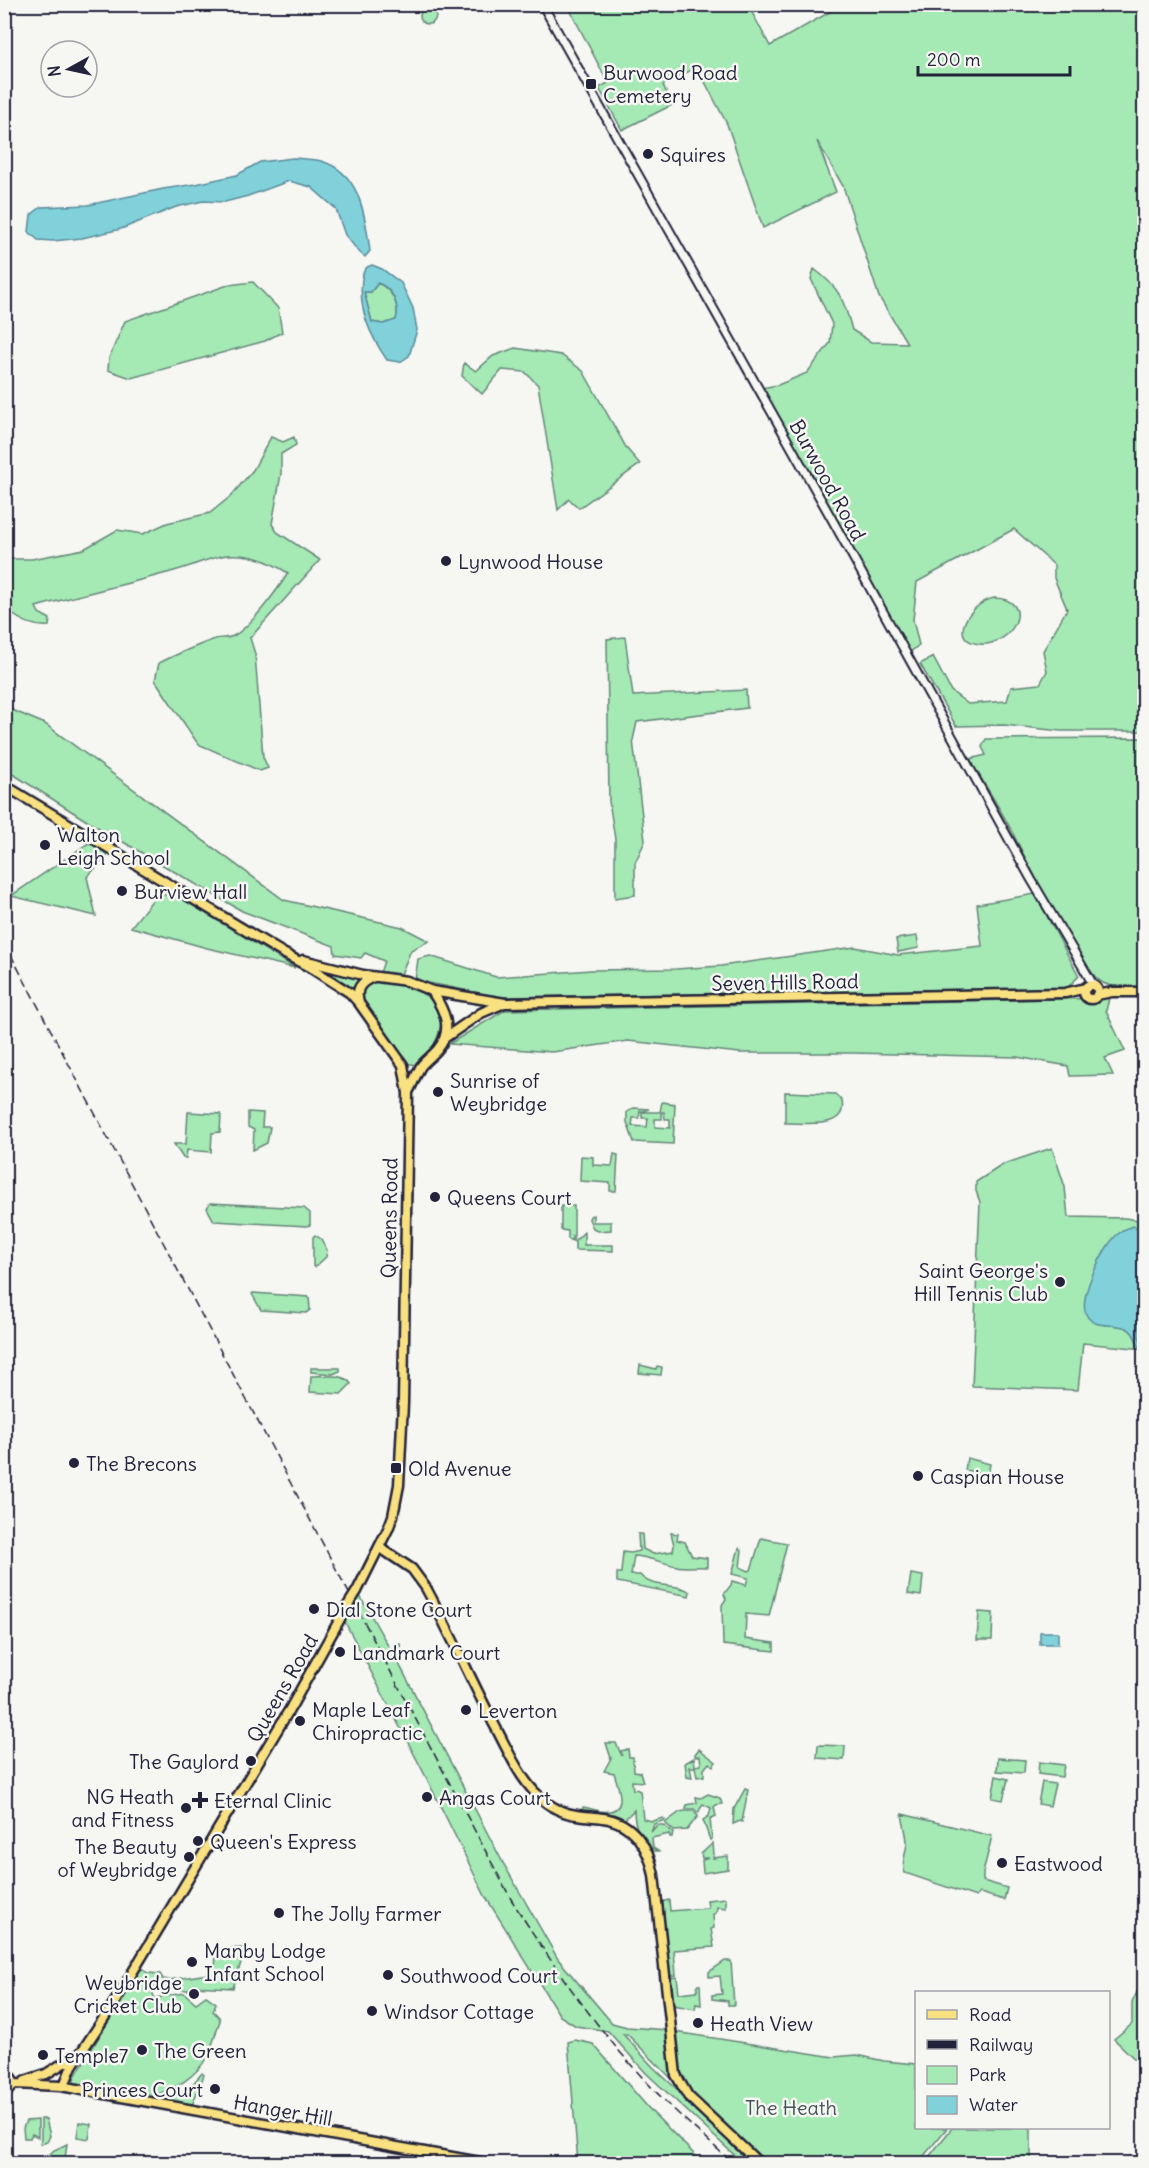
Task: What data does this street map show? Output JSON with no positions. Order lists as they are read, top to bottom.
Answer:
{
  "streets": {
    "main road": ["Seven Hills Road", "Queens Road", "Hanger Hill"],
    "street": ["Burwood Road"]
  },
  "crossings": [
    ["Burwood Road", "Seven Hills Road"],
    ["Seven Hills Road", "Queens Road"],
    ["Queens Road", "Hanger Hill"]
  ],
  "parks": ["The Heath"],
  "places": {
    "transit": ["Burwood Road Cemetery", "Old Avenue"],
    "other": [
      "Squires",
      "Lynwood House",
      "Walton Leigh School",
      "Burview Hall",
      "Sunrise of Weybridge",
      "Queens Court",
      "Saint George's Hill Tennis Club",
      "The Brecons",
      "Caspian House",
      "Dial Stone Court",
      "Landmark Court",
      "Leverton",
      "Maple Leaf Chiropractic",
      "The Gaylord",
      "Angas Court",
      "NG Heath and Fitness",
      "Queen's Express",
      "The Beauty of Weybridge",
      "Eastwood",
      "The Jolly Farmer",
      "Manby Lodge Infant School",
      "Southwood Court",
      "Weybridge Cricket Club",
      "Windsor Cottage",
      "Heath View",
      "The Green",
      "Temple7",
      "Princes Court"
    ],
    "health": ["Eternal Clinic"]
  },
  "legend": [
    "Road",
    "Railway",
    "Park",
    "Water"
  ],
  "scale_bar": "200 m",
  "north": "left"
}
